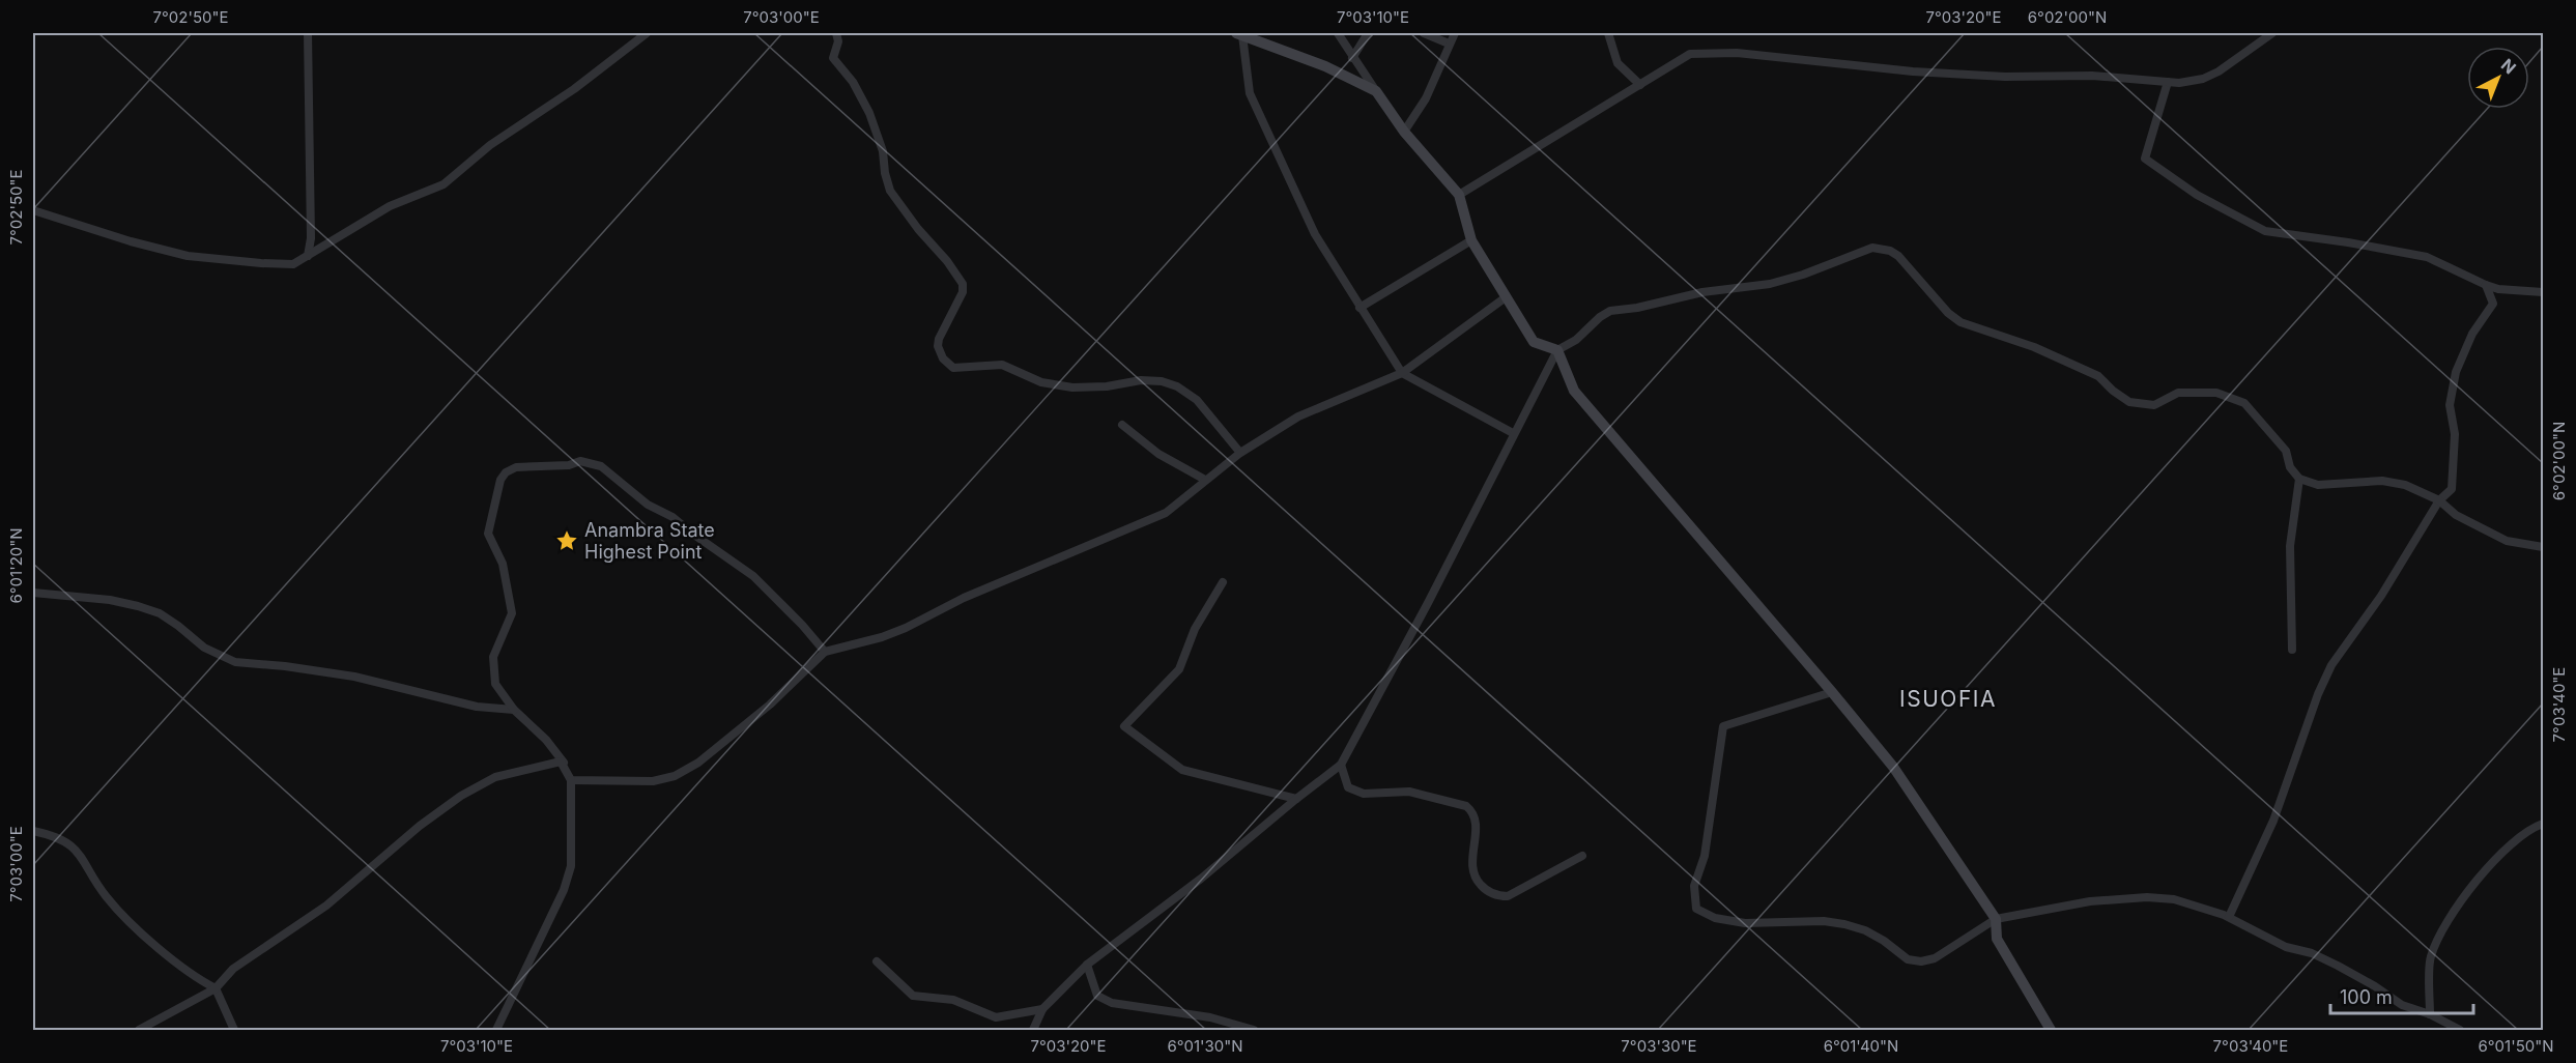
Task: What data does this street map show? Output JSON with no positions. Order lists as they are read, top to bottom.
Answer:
{
  "districts": ["ISUOFIA"],
  "places": {
    "place": ["Anambra State Highest Point"]
  },
  "scale_bar": "100 m",
  "north": "top right",
  "coordinates": [
    "7°02'50\"E",
    "7°03'00\"E",
    "7°03'10\"E",
    "7°03'20\"E",
    "6°02'00\"N",
    "6°01'20\"N",
    "7°03'40\"E",
    "6°01'30\"N",
    "7°03'30\"E",
    "6°01'40\"N",
    "6°01'50\"N"
  ]
}
